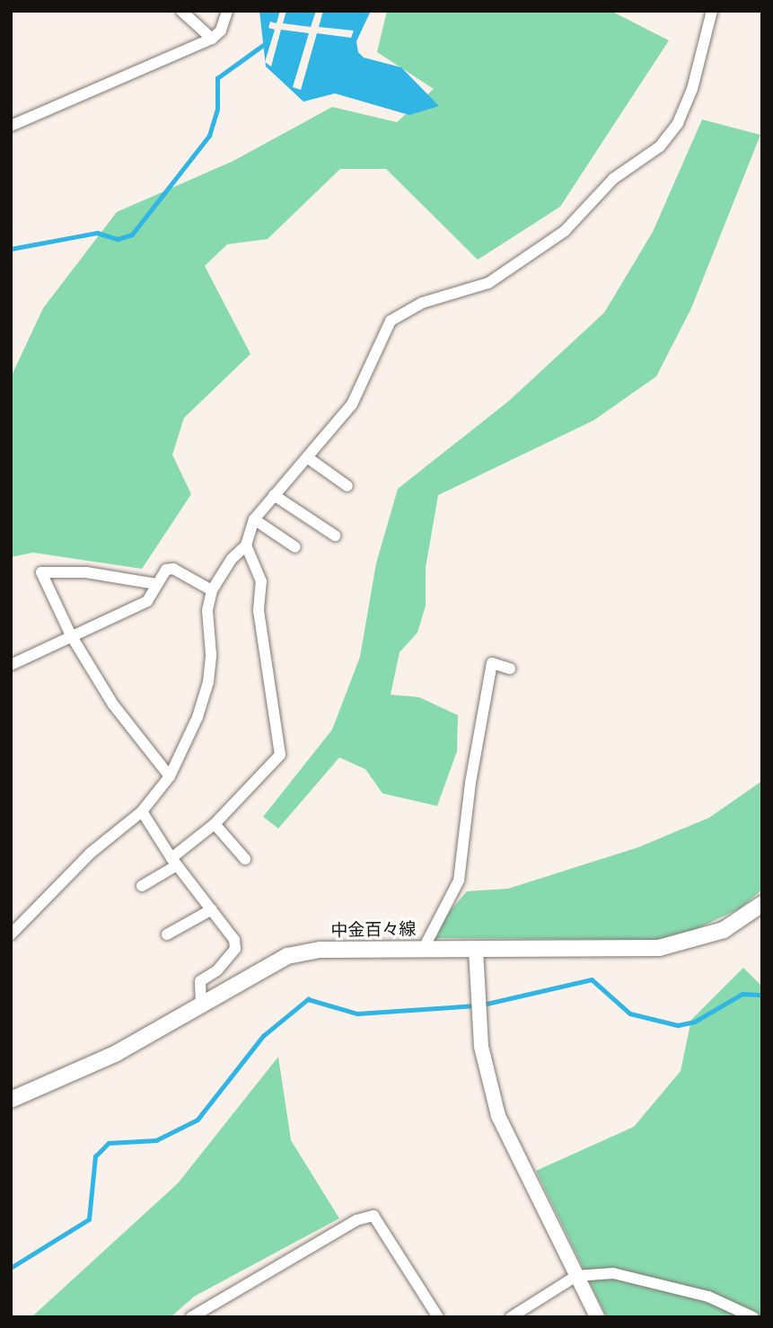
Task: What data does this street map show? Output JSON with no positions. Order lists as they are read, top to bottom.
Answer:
{
  "streets": {
    "main road": ["中金百々線"]
  }
}
